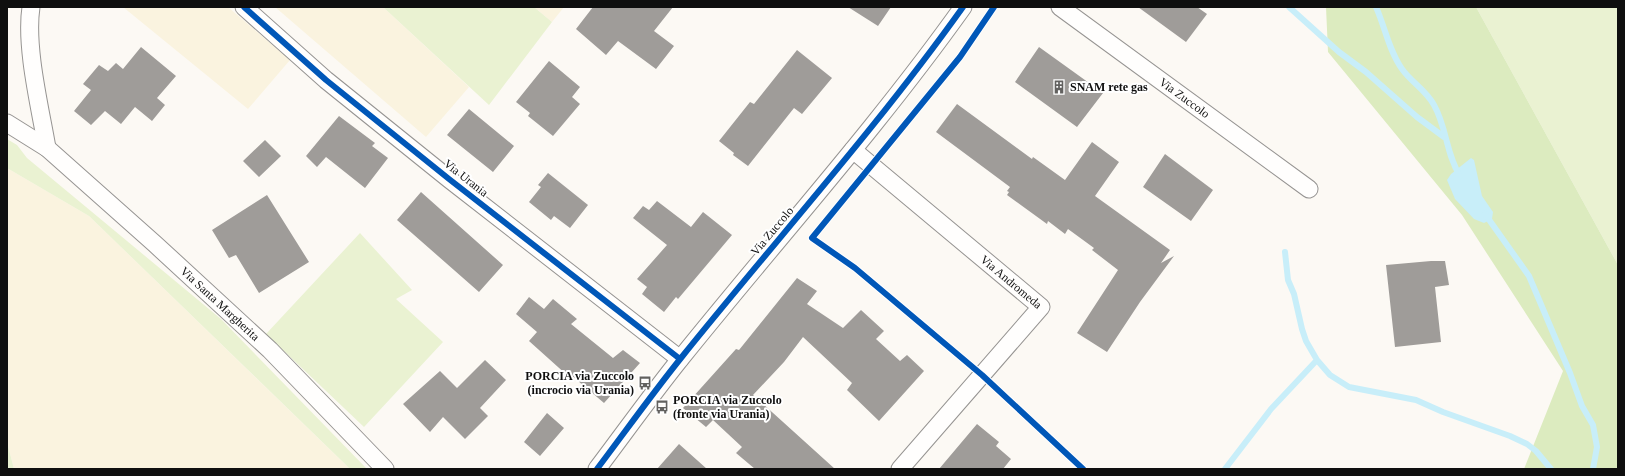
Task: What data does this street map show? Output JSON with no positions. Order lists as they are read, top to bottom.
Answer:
{
  "streets": {
    "street": [
      "Via Zuccolo",
      "Via Urania",
      "Via Andromeda",
      "Via Santa Margherita"
    ]
  },
  "crossings": [
    ["Via Zuccolo", "Via Urania"],
    ["Via Zuccolo", "Via Andromeda"]
  ],
  "places": {
    "building": ["SNAM rete gas"],
    "bus stop": ["PORCIA via Zuccolo (incrocio via Urania)", "PORCIA via Zuccolo (fronte via Urania)"]
  }
}
